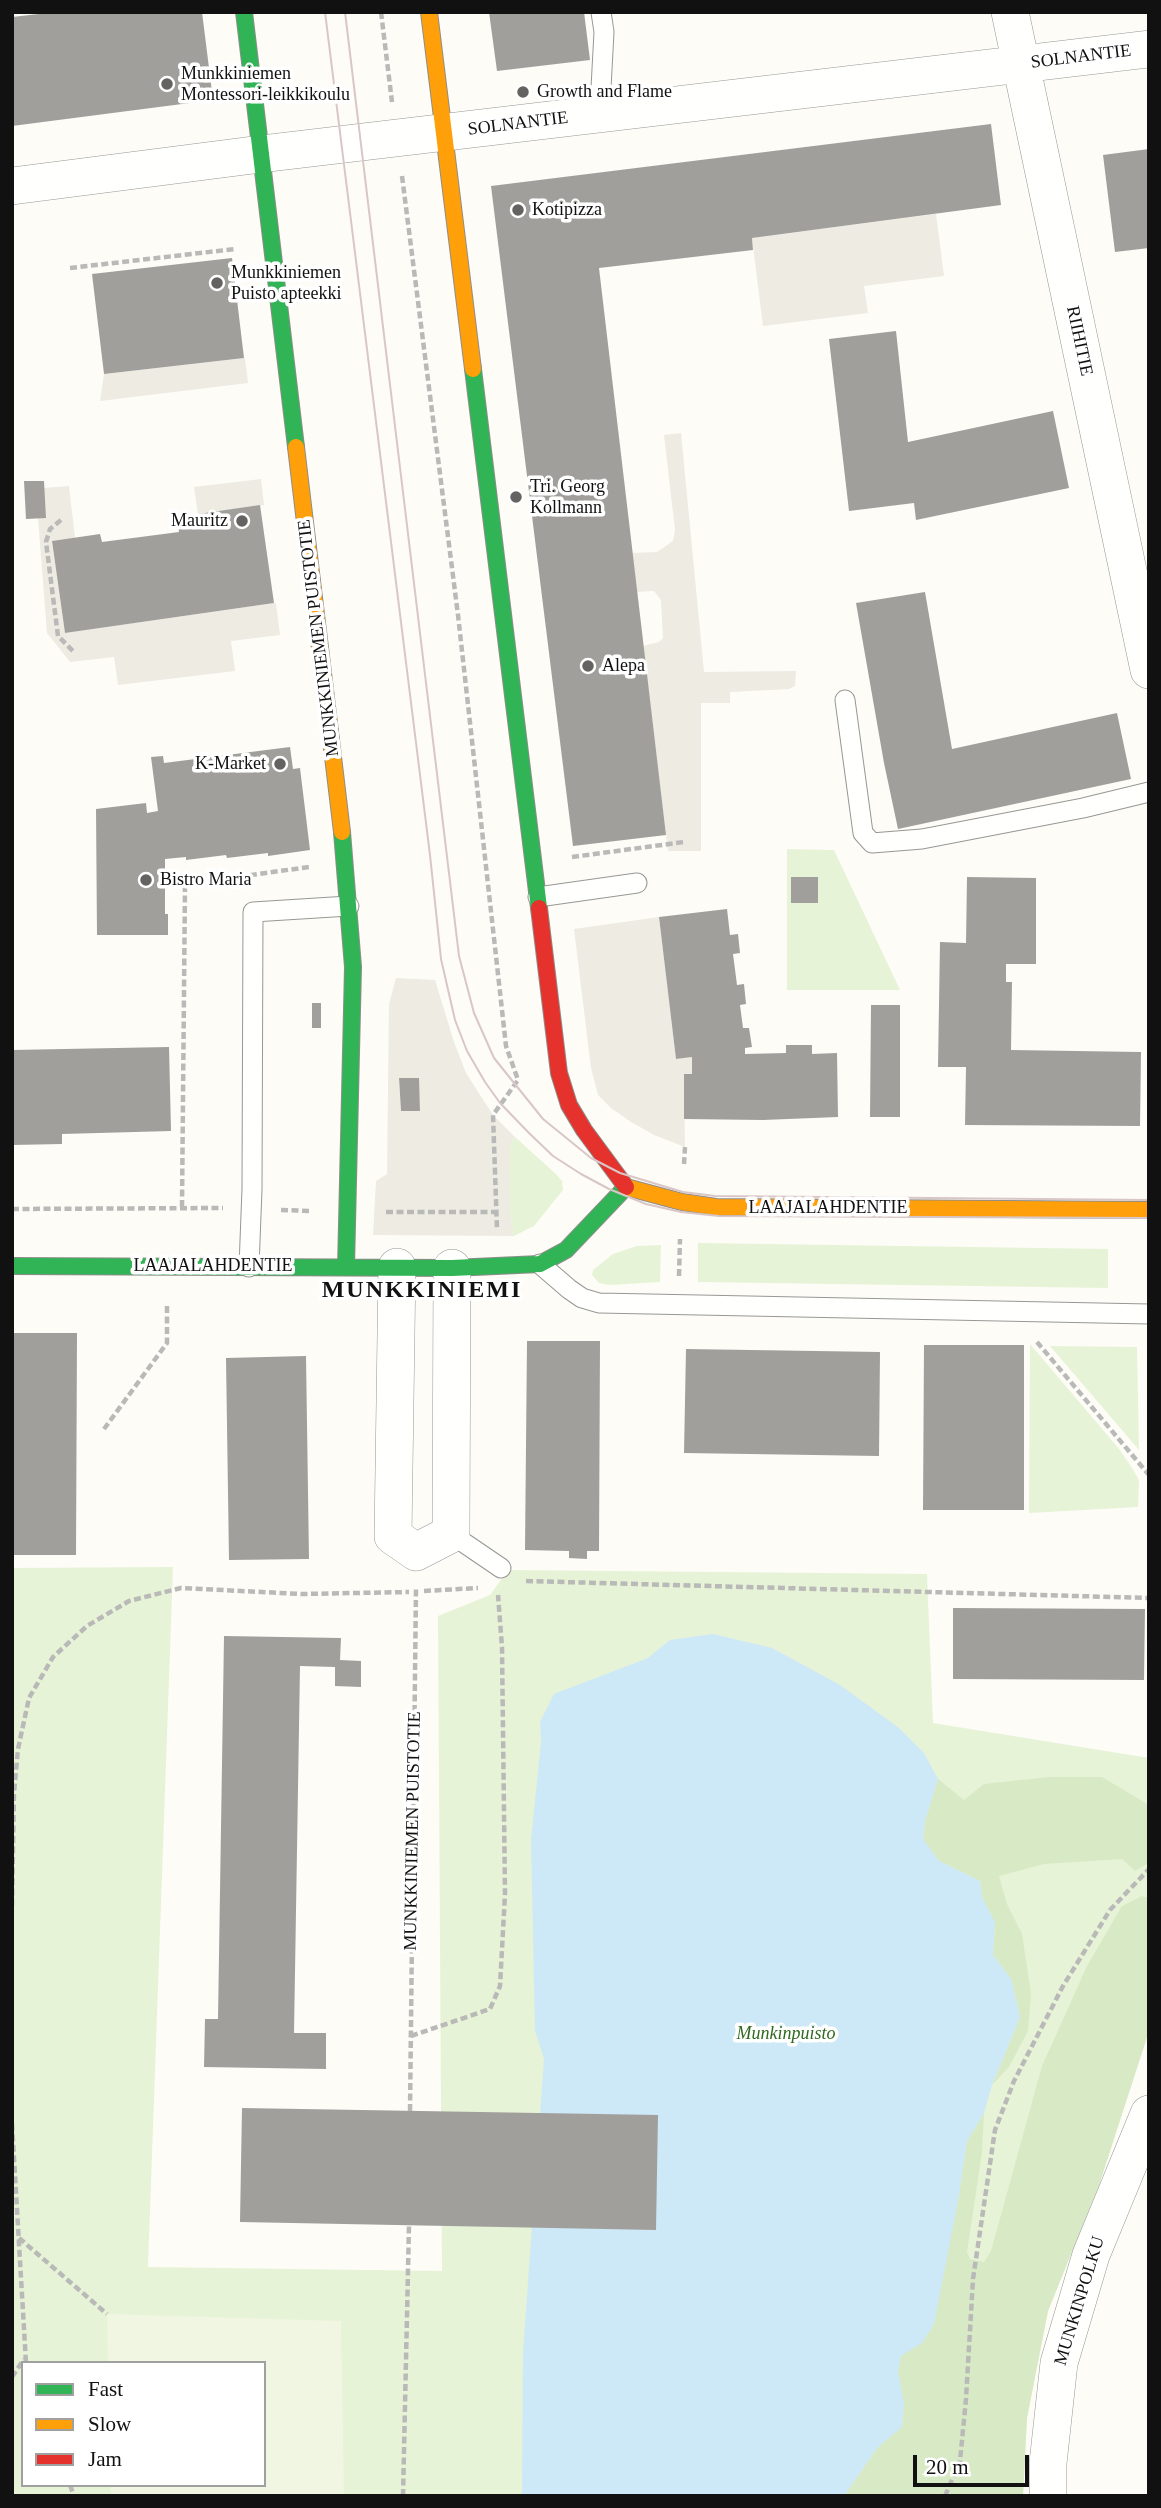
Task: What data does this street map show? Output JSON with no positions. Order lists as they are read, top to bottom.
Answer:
{
  "streets": {
    "street": [
      "SOLNANTIE",
      "RIIHITIE",
      "MUNKKINIEMEN PUISTOTIE",
      "LAAJALAHDENTIE",
      "MUNKINPOLKU"
    ]
  },
  "crossings": [
    ["SOLNANTIE", "RIIHITIE"],
    ["SOLNANTIE", "MUNKKINIEMEN PUISTOTIE"],
    ["MUNKKINIEMEN PUISTOTIE", "LAAJALAHDENTIE"]
  ],
  "districts": ["MUNKKINIEMI"],
  "parks": ["Munkinpuisto"],
  "places": [
    "Munkkiniemen Montessori-leikkikoulu",
    "Growth and Flame",
    "Kotipizza",
    "Munkkiniemen Puisto apteekki",
    "Tri. Georg Kollmann",
    "Mauritz",
    "Alepa",
    "K-Market",
    "Bistro Maria"
  ],
  "legend": ["Fast", "Slow", "Jam"],
  "scale_bar": "20 m"
}
